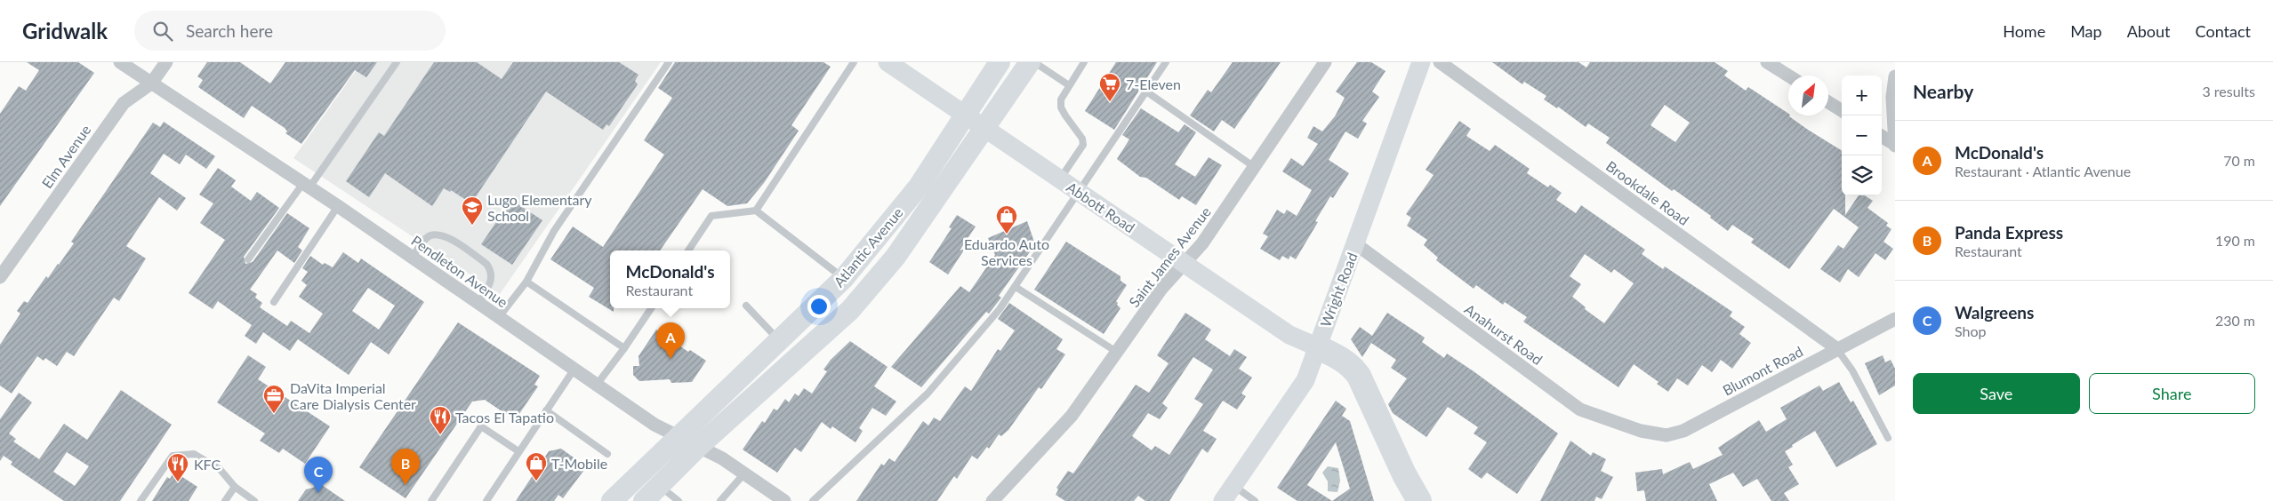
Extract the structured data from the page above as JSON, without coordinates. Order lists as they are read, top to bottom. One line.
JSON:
{"streets":{"main road":["Atlantic Avenue"],"street":["Elm Avenue","Brookdale Road","Abbott Road","Saint James Avenue","Pendleton Avenue","Wright Road","Anahurst Road","Blumont Road"]},"crossings":[["Elm Avenue","Pendleton Avenue"],["Brookdale Road","Blumont Road"],["Abbott Road","Atlantic Avenue"],["Abbott Road","Saint James Avenue"],["Abbott Road","Wright Road"],["Atlantic Avenue","Pendleton Avenue"],["Wright Road","Anahurst Road"],["Anahurst Road","Blumont Road"]],"places":{"supermarket":["7-Eleven"],"school or university":["Lugo Elementary School"],"shop":["Eduardo Auto Services","T-Mobile"],"office":["DaVita Imperial Care Dialysis Center"],"restaurant":["Tacos El Tapatio","KFC"]},"north":"top right","page":{"header":"Gridwalk","search":"Search here","nav":["Home","Map","About","Contact"],"heading":["Nearby","3 results"],"map_buttons":["+","−"],"list":[{"mark":"A","name":"McDonald's","note":"Restaurant · Atlantic Avenue","value":"70 m"},{"mark":"B","name":"Panda Express","note":"Restaurant","value":"190 m"},{"mark":"C","name":"Walgreens","note":"Shop","value":"230 m"}],"popup":["McDonald's","Restaurant"],"pins":["A","B","C"],"buttons":["Save","Share"]}}
